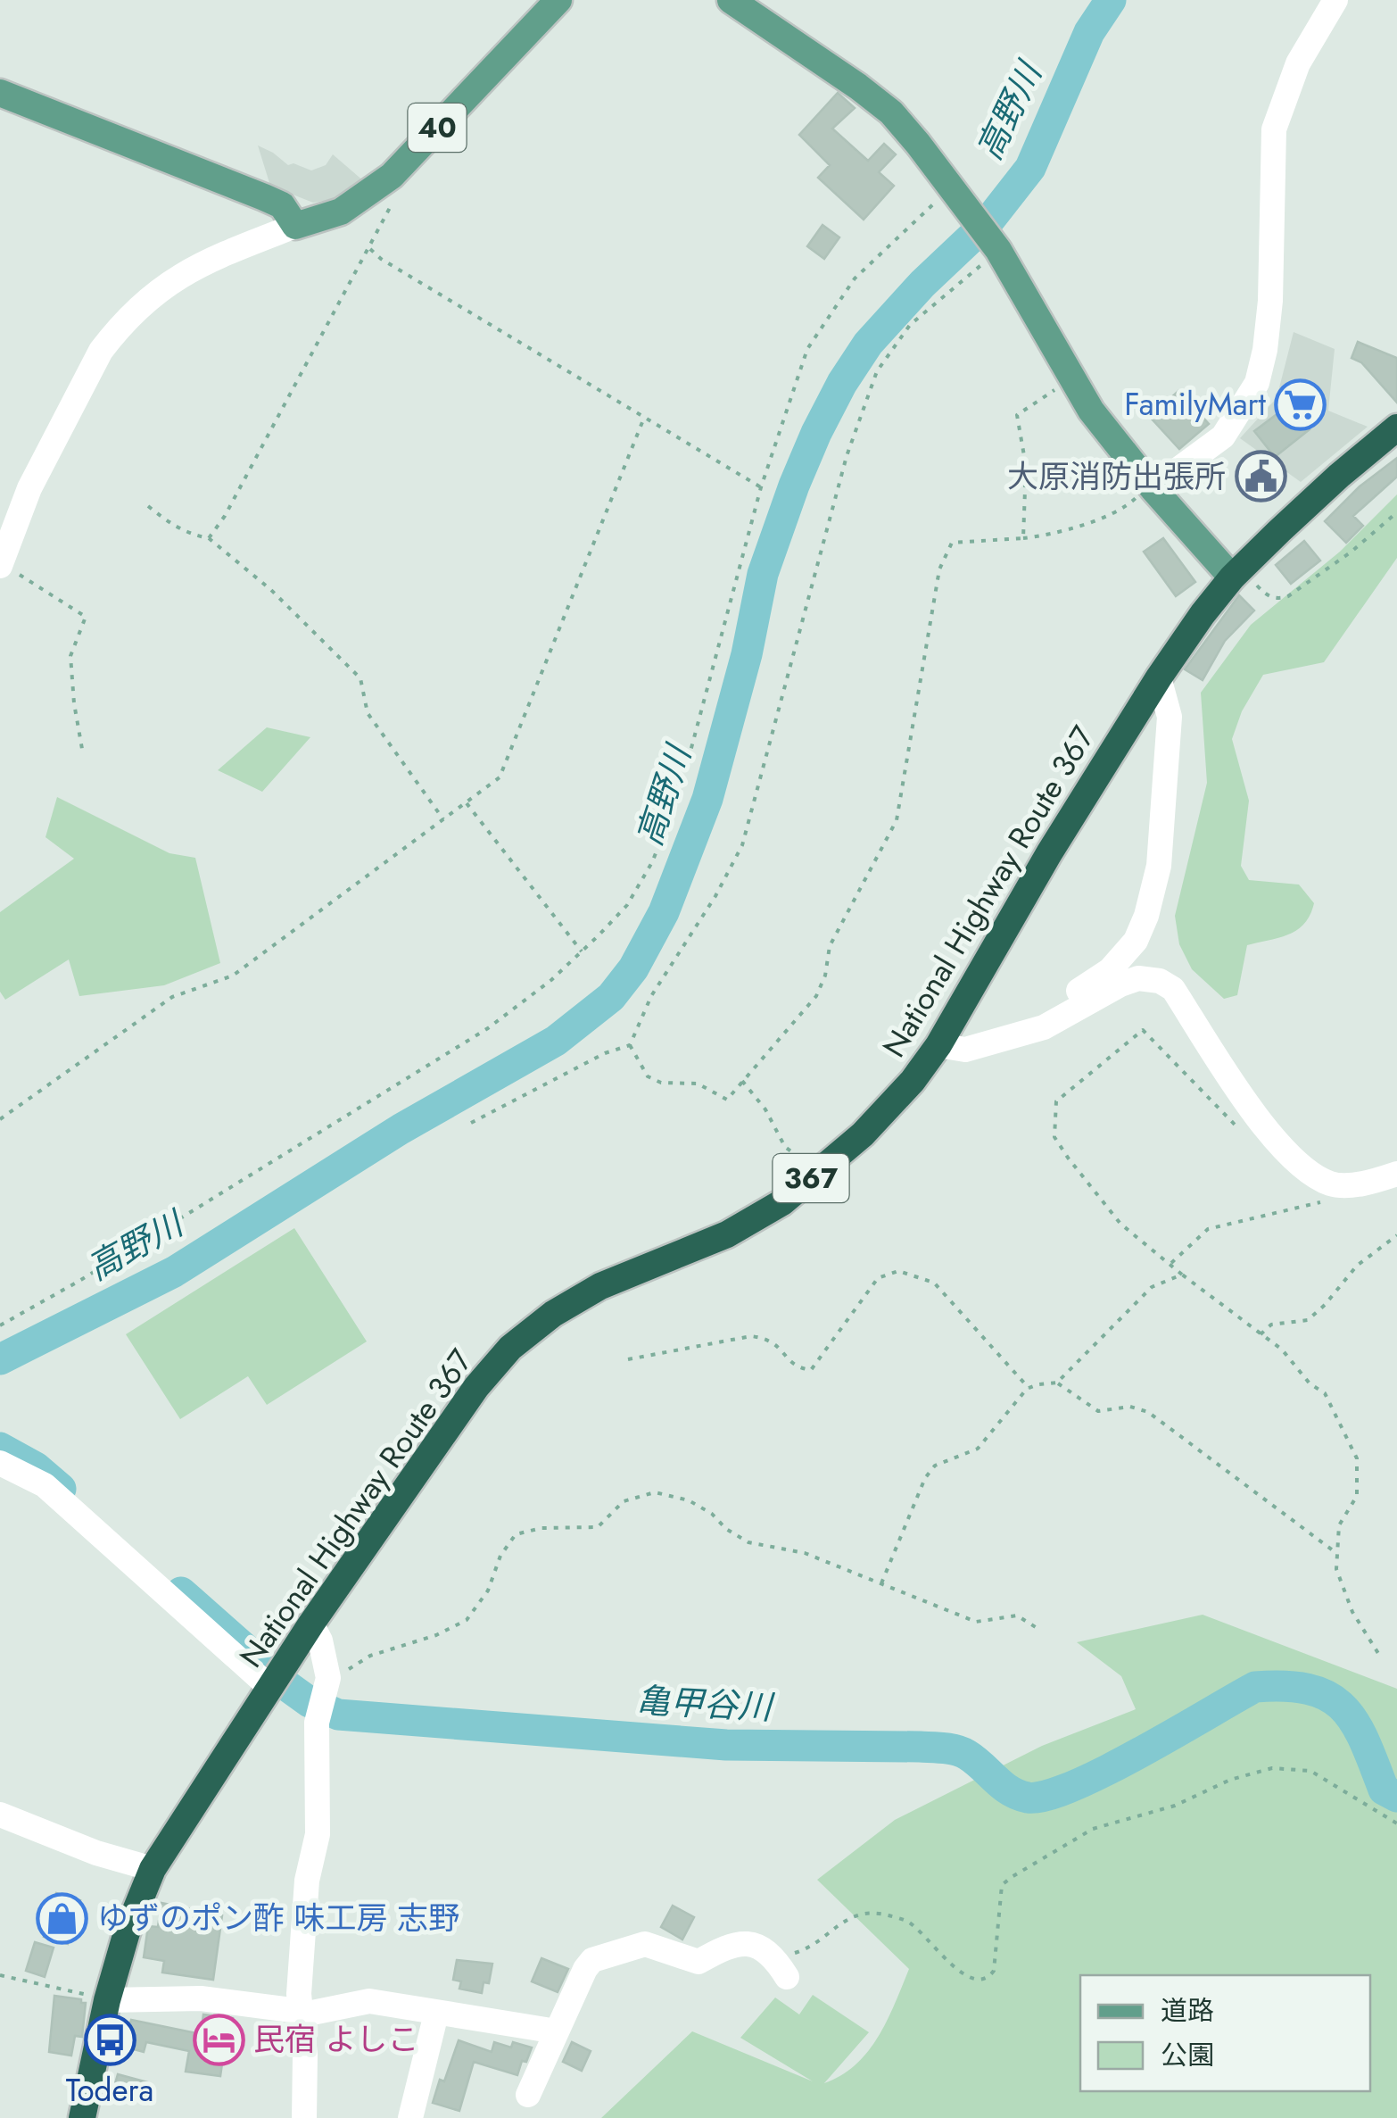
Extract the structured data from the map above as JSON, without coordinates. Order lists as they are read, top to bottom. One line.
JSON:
{"streets":{"highway":["National Highway Route 367","367"],"main road":["40"]},"water":["高野川","亀甲谷川"],"places":{"supermarket":["FamilyMart"],"public building":["大原消防出張所"],"shop":["ゆずのポン酢 味工房 志野"],"hotel":["民宿 よしこ"],"bus stop":["Todera"]},"legend":["道路","公園"]}
